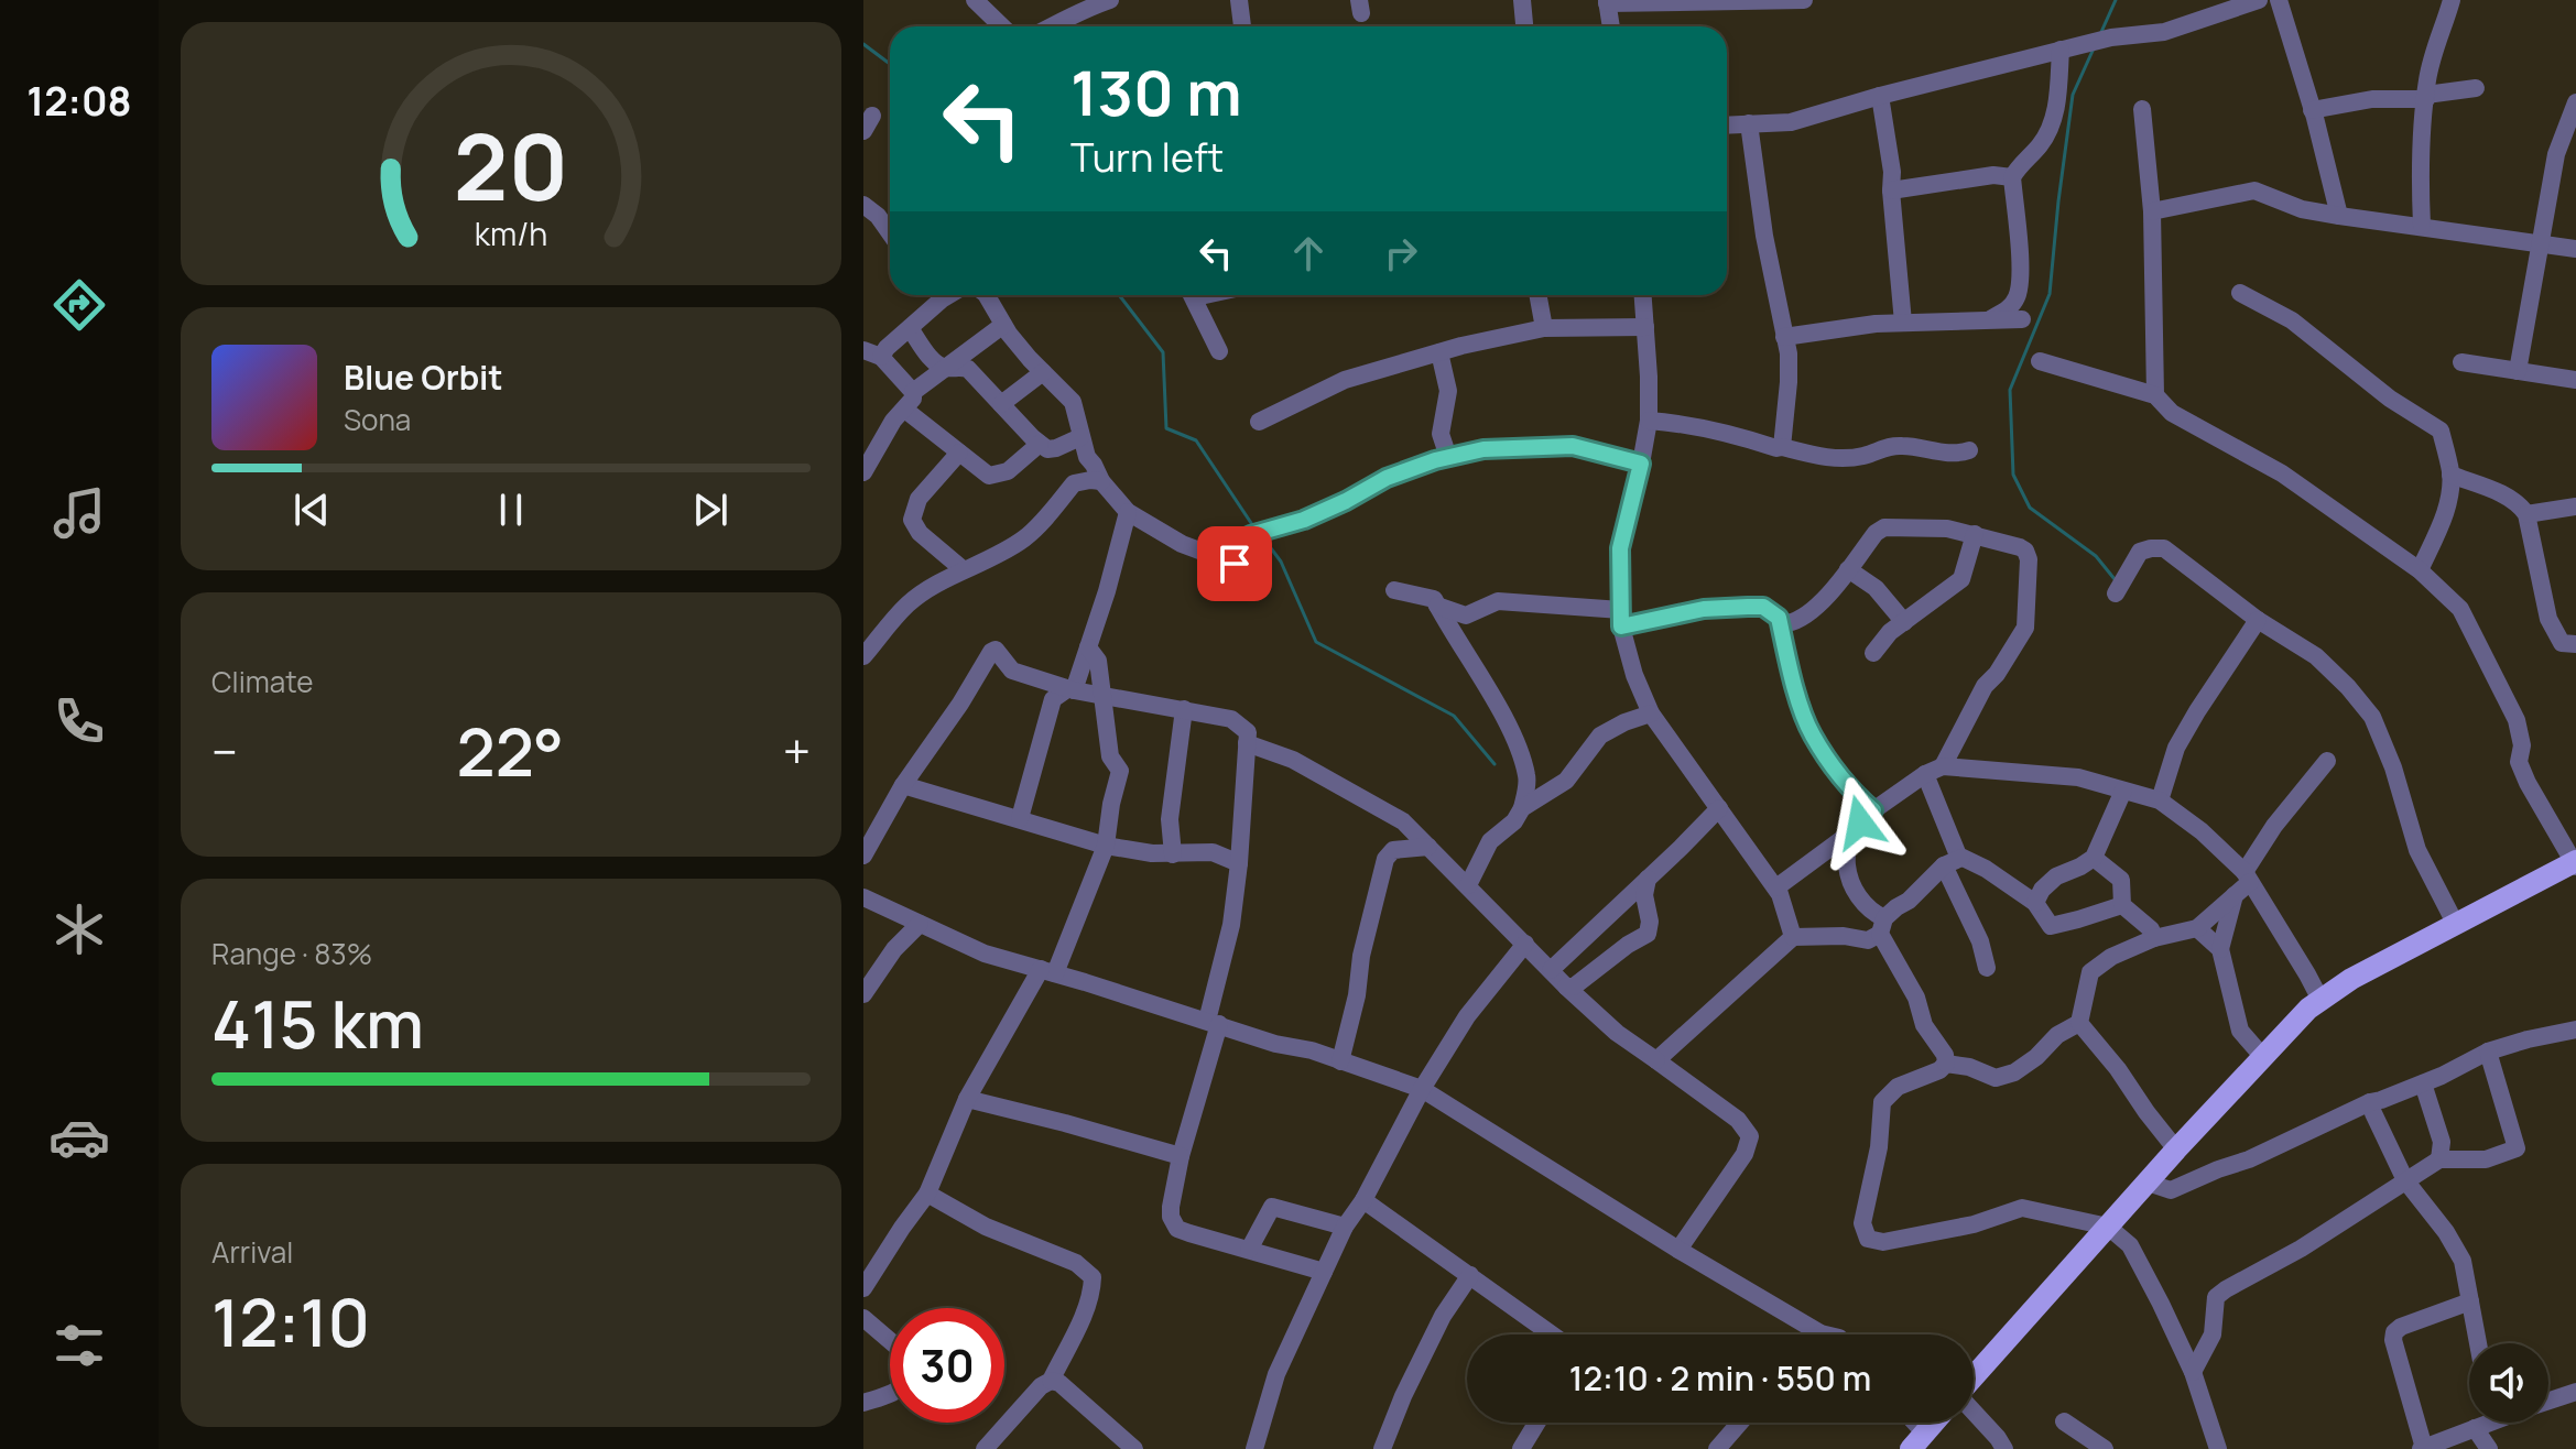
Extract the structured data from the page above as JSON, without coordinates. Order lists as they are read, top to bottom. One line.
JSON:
{"page":{"tabs":"12:08","turn":["130 m","Turn left"],"song":["Blue Orbit","Sona"],"tile":["Climate",["Range · 83%","415 km"],["Arrival","12:10"]],"heat":["−","22°","+"],"limit":"30","trip":"12:10 · 2 min · 550 m","gauge":["20","km/h"]}}
